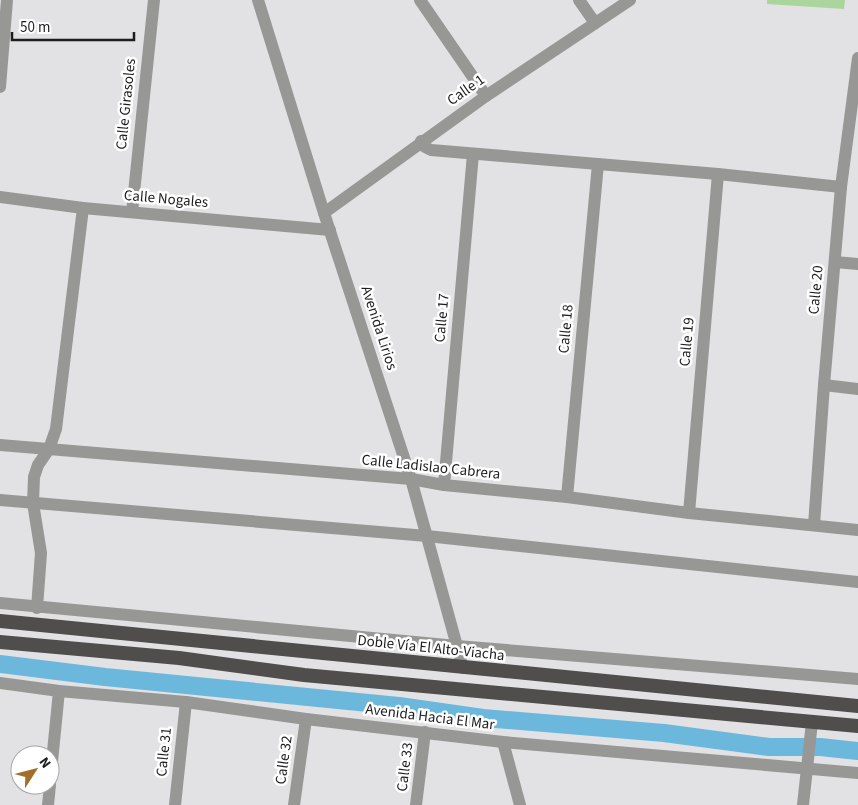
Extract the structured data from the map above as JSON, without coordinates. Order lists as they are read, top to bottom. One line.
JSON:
{"streets":{"highway":["Doble Vía El Alto-Viacha"],"street":["Calle 1","Calle Girasoles","Calle Nogales","Calle 20","Calle 17","Avenida Lirios","Calle 18","Calle 19","Calle Ladislao Cabrera","Avenida Hacia El Mar","Calle 31","Calle 32","Calle 33"]},"crossings":[["Calle 1","Avenida Lirios"],["Calle Girasoles","Calle Nogales"],["Calle Nogales","Avenida Lirios"],["Calle 20","Calle Ladislao Cabrera"],["Calle 17","Calle Ladislao Cabrera"],["Avenida Lirios","Calle Ladislao Cabrera"],["Avenida Lirios","Doble Vía El Alto-Viacha"],["Calle 18","Calle Ladislao Cabrera"],["Calle 19","Calle Ladislao Cabrera"],["Avenida Hacia El Mar","Calle 31"],["Avenida Hacia El Mar","Calle 32"],["Avenida Hacia El Mar","Calle 33"]],"scale_bar":"50 m","north":"top right"}
